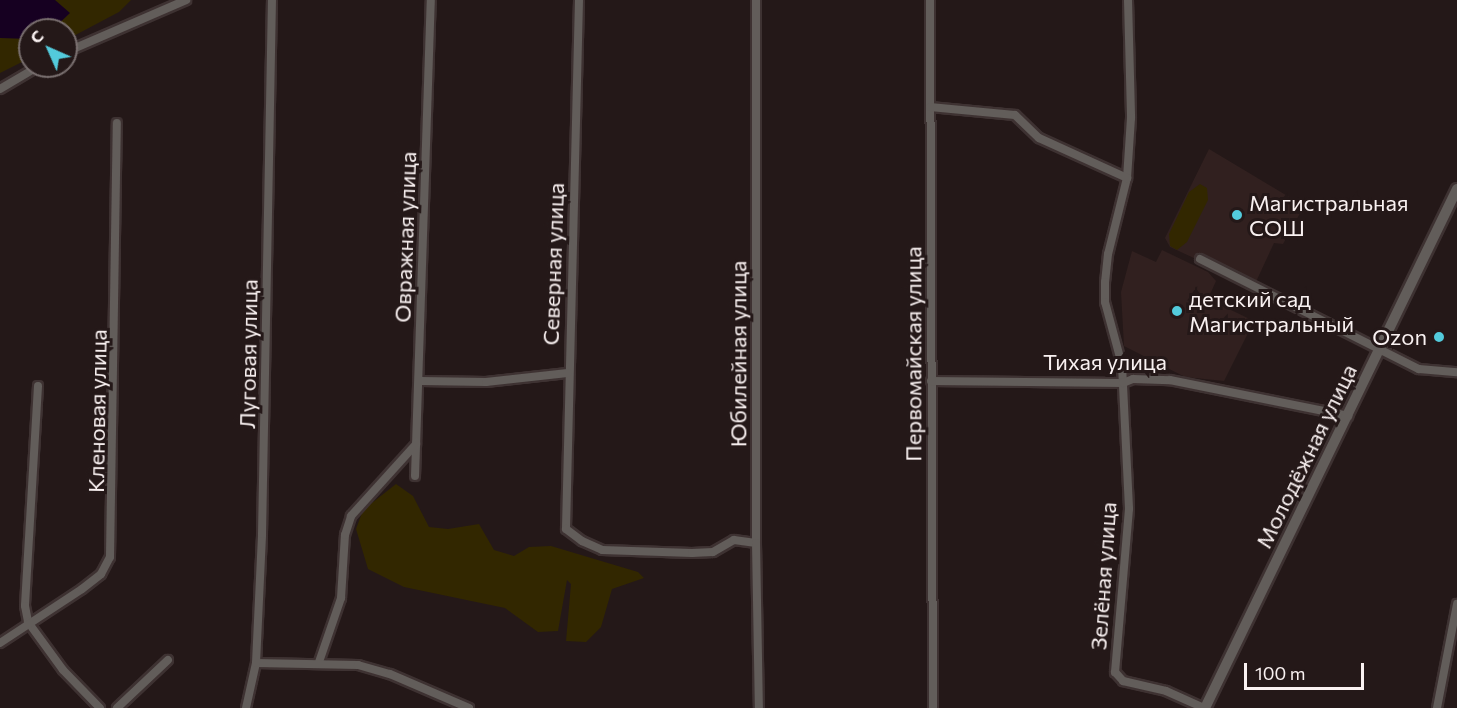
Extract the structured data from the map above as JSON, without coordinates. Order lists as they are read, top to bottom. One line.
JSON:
{"streets":{"street":["Овражная улица","Северная улица","Луговая улица","Юбилейная улица","Первомайская улица","Тихая улица","Кленовая улица","Молодёжная улица","Зелёная улица"]},"crossings":[["Северная улица","Юбилейная улица"],["Первомайская улица","Тихая улица"],["Тихая улица","Молодёжная улица"],["Тихая улица","Зелёная улица"],["Молодёжная улица","Зелёная улица"]],"places":["Магистральная СОШ","детский сад Магистральный","Ozon"],"scale_bar":"100 m","north":"top left"}
